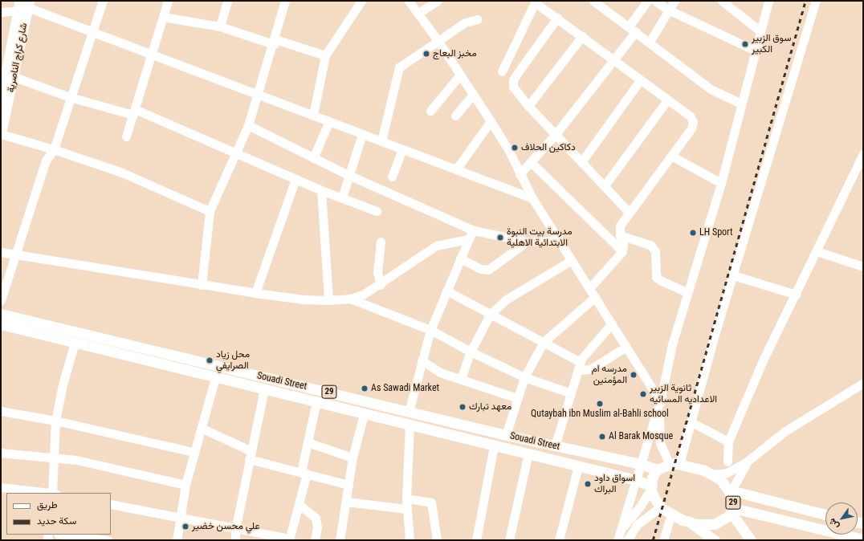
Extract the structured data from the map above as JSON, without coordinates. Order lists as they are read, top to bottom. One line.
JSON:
{"streets":{"main road":["شارع كراج الناصرية","Souadi Street","29"]},"crossings":[["Souadi Street","29"]],"places":["سوق الزبير الكبير","مخبز البعاج","دكاكين الحلاف","LH Sport","مدرسة بيت النبوة الابتدائية الاهلية","محل زياد الصرايفي","مدرسه ام المؤمنين","As Sawadi Market","ثانوية الزبير الاعداديه المسائيه","Qutaybah ibn Muslim al-Bahli school","معهد تبارك","Al Barak Mosque","اسواق داود البراك","علي محسن خضير"],"legend":["طريق","سكة حديد"],"north":"bottom left"}
